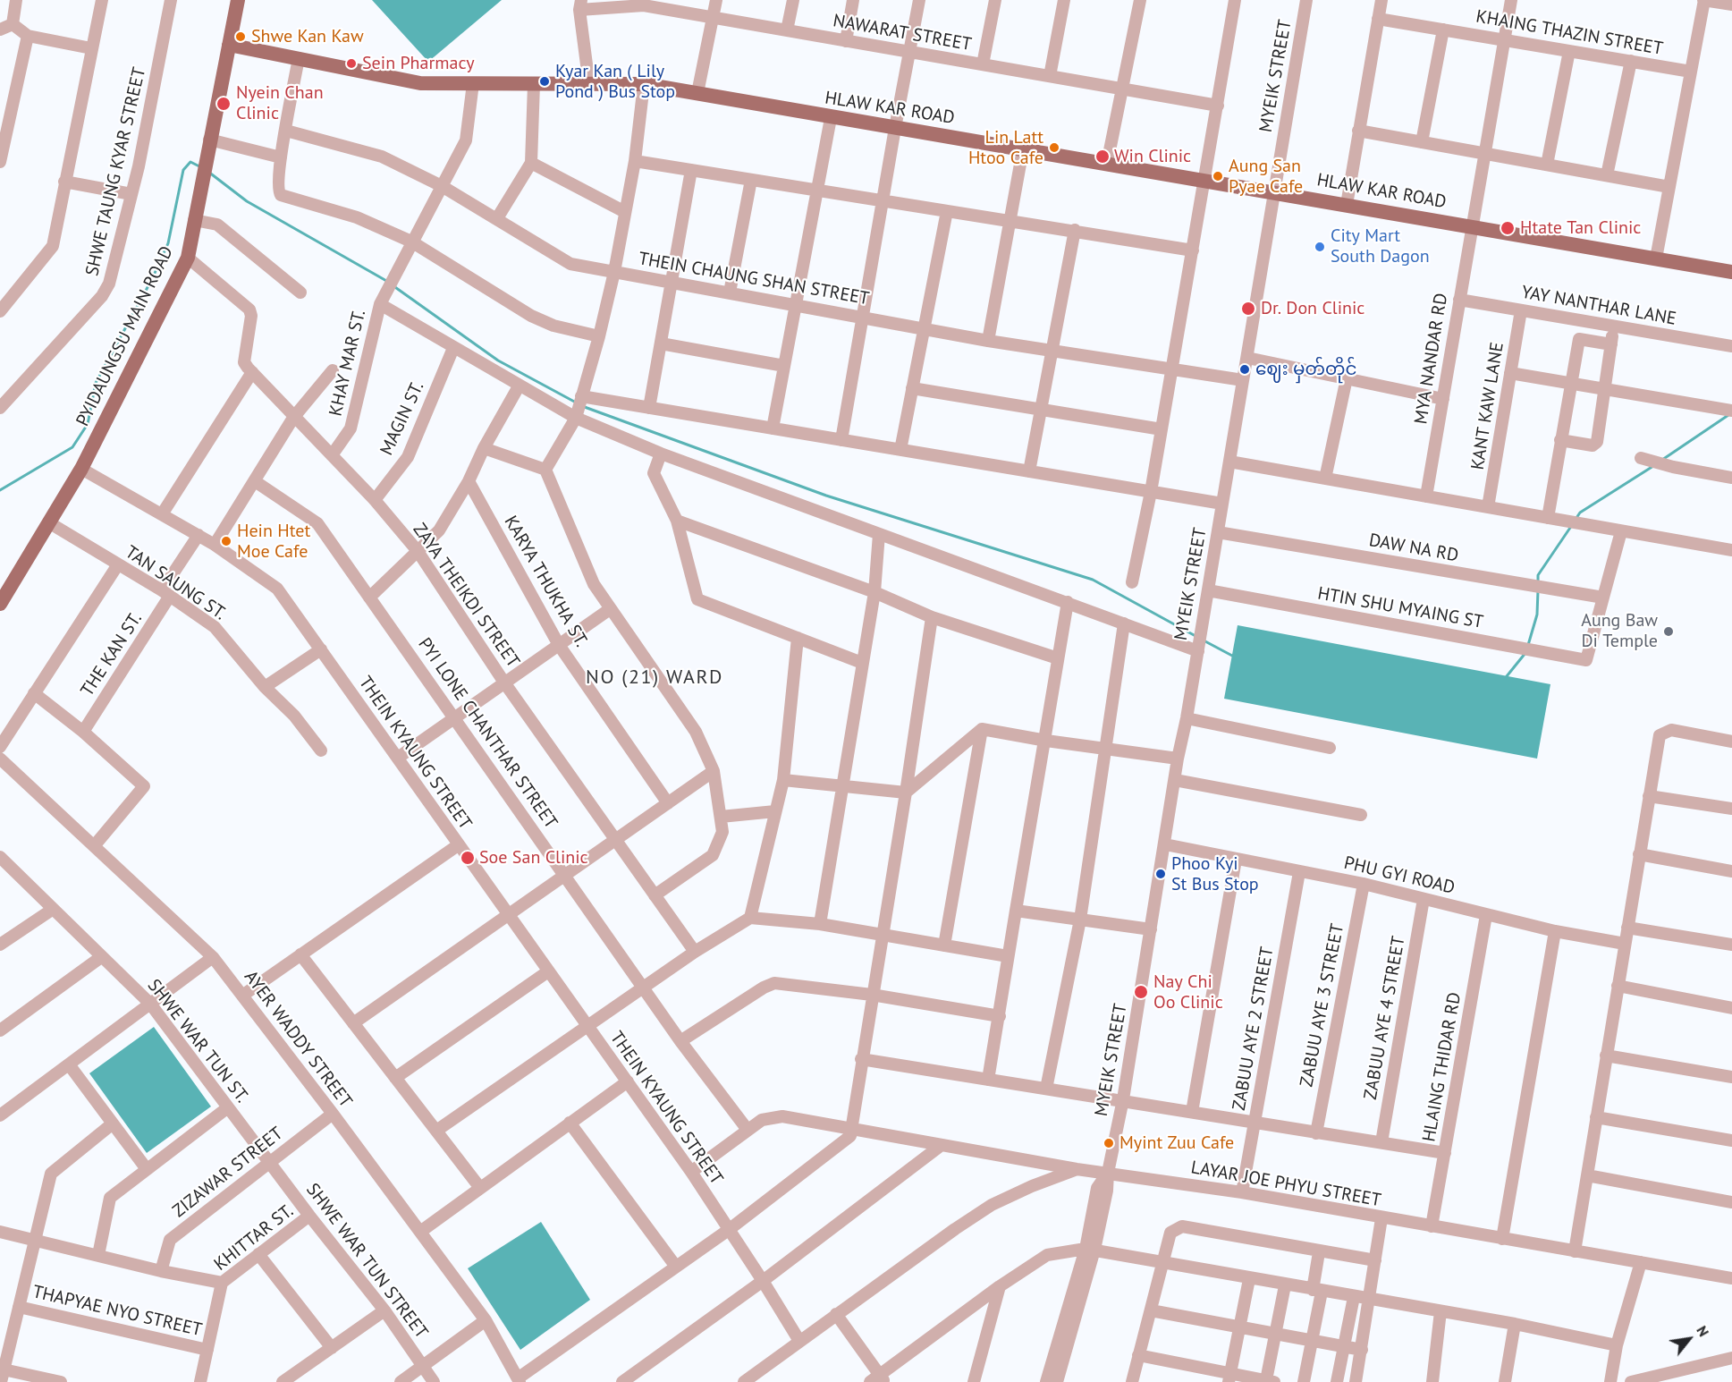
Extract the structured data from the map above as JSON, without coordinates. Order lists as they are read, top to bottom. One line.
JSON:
{"streets":{"main road":["HLAW KAR ROAD","PYIDAUNGSU MAIN ROAD"],"street":["NAWARAT STREET","KHAING THAZIN STREET","MYEIK STREET","SHWE TAUNG KYAR STREET","THEIN CHAUNG SHAN STREET","YAY NANTHAR LANE","MYA NANDAR RD","KHAY MAR ST.","KANT KAW LANE","MAGIN ST.","DAW NA RD","KARYA THUKHA ST.","TAN SAUNG ST.","ZAYA THEIKDI STREET","HTIN SHU MYAING ST","THE KAN ST.","PYI LONE CHANTHAR STREET","THEIN KYAUNG STREET","PHU GYI ROAD","ZABUU AYE 3 STREET","ZABUU AYE 4 STREET","ZABUU AYE 2 STREET","AYER WADDY STREET","SHWE WAR TUN ST.","HLAING THIDAR RD","ZIZAWAR STREET","LAYAR JOE PHYU STREET","KHITTAR ST.","SHWE WAR TUN STREET","THAPYAE NYO STREET"]},"crossings":[["KHAING THAZIN STREET","MYA NANDAR RD"],["MYEIK STREET","HLAW KAR ROAD"],["MYEIK STREET","THEIN CHAUNG SHAN STREET"],["MYEIK STREET","DAW NA RD"],["MYEIK STREET","HTIN SHU MYAING ST"],["MYEIK STREET","PHU GYI ROAD"],["MYEIK STREET","LAYAR JOE PHYU STREET"],["HLAW KAR ROAD","PYIDAUNGSU MAIN ROAD"],["HLAW KAR ROAD","MYA NANDAR RD"],["HLAW KAR ROAD","KHAY MAR ST."],["THEIN CHAUNG SHAN STREET","KHAY MAR ST."],["YAY NANTHAR LANE","MYA NANDAR RD"],["YAY NANTHAR LANE","KANT KAW LANE"],["PYIDAUNGSU MAIN ROAD","TAN SAUNG ST."],["PYIDAUNGSU MAIN ROAD","ZAYA THEIKDI STREET"],["PYIDAUNGSU MAIN ROAD","THEIN KYAUNG STREET"],["KHAY MAR ST.","ZAYA THEIKDI STREET"],["MAGIN ST.","ZAYA THEIKDI STREET"],["DAW NA RD","HTIN SHU MYAING ST"],["TAN SAUNG ST.","THE KAN ST."],["THE KAN ST.","THEIN KYAUNG STREET"],["PYI LONE CHANTHAR STREET","LAYAR JOE PHYU STREET"],["THEIN KYAUNG STREET","LAYAR JOE PHYU STREET"],["PHU GYI ROAD","ZABUU AYE 3 STREET"],["PHU GYI ROAD","ZABUU AYE 4 STREET"],["PHU GYI ROAD","ZABUU AYE 2 STREET"],["PHU GYI ROAD","HLAING THIDAR RD"],["ZABUU AYE 2 STREET","LAYAR JOE PHYU STREET"],["AYER WADDY STREET","ZIZAWAR STREET"],["SHWE WAR TUN ST.","ZIZAWAR STREET"],["SHWE WAR TUN ST.","SHWE WAR TUN STREET"],["HLAING THIDAR RD","LAYAR JOE PHYU STREET"],["ZIZAWAR STREET","SHWE WAR TUN STREET"],["KHITTAR ST.","SHWE WAR TUN STREET"],["KHITTAR ST.","THAPYAE NYO STREET"]],"districts":["NO (21) WARD"],"places":["Shwe Kan Kaw","Sein Pharmacy","Kyar Kan ( Lily Pond ) Bus Stop","Nyein Chan Clinic","Lin Latt Htoo Cafe","Win Clinic","Aung San Pyae Cafe","Htate Tan Clinic","City Mart South Dagon","Dr. Don Clinic","ဈေး မှတ်တိုင်","Hein Htet Moe Cafe","Aung Baw Di Temple","Soe San Clinic","Phoo Kyi St Bus Stop","Nay Chi Oo Clinic","Myint Zuu Cafe"],"north":"top right"}
